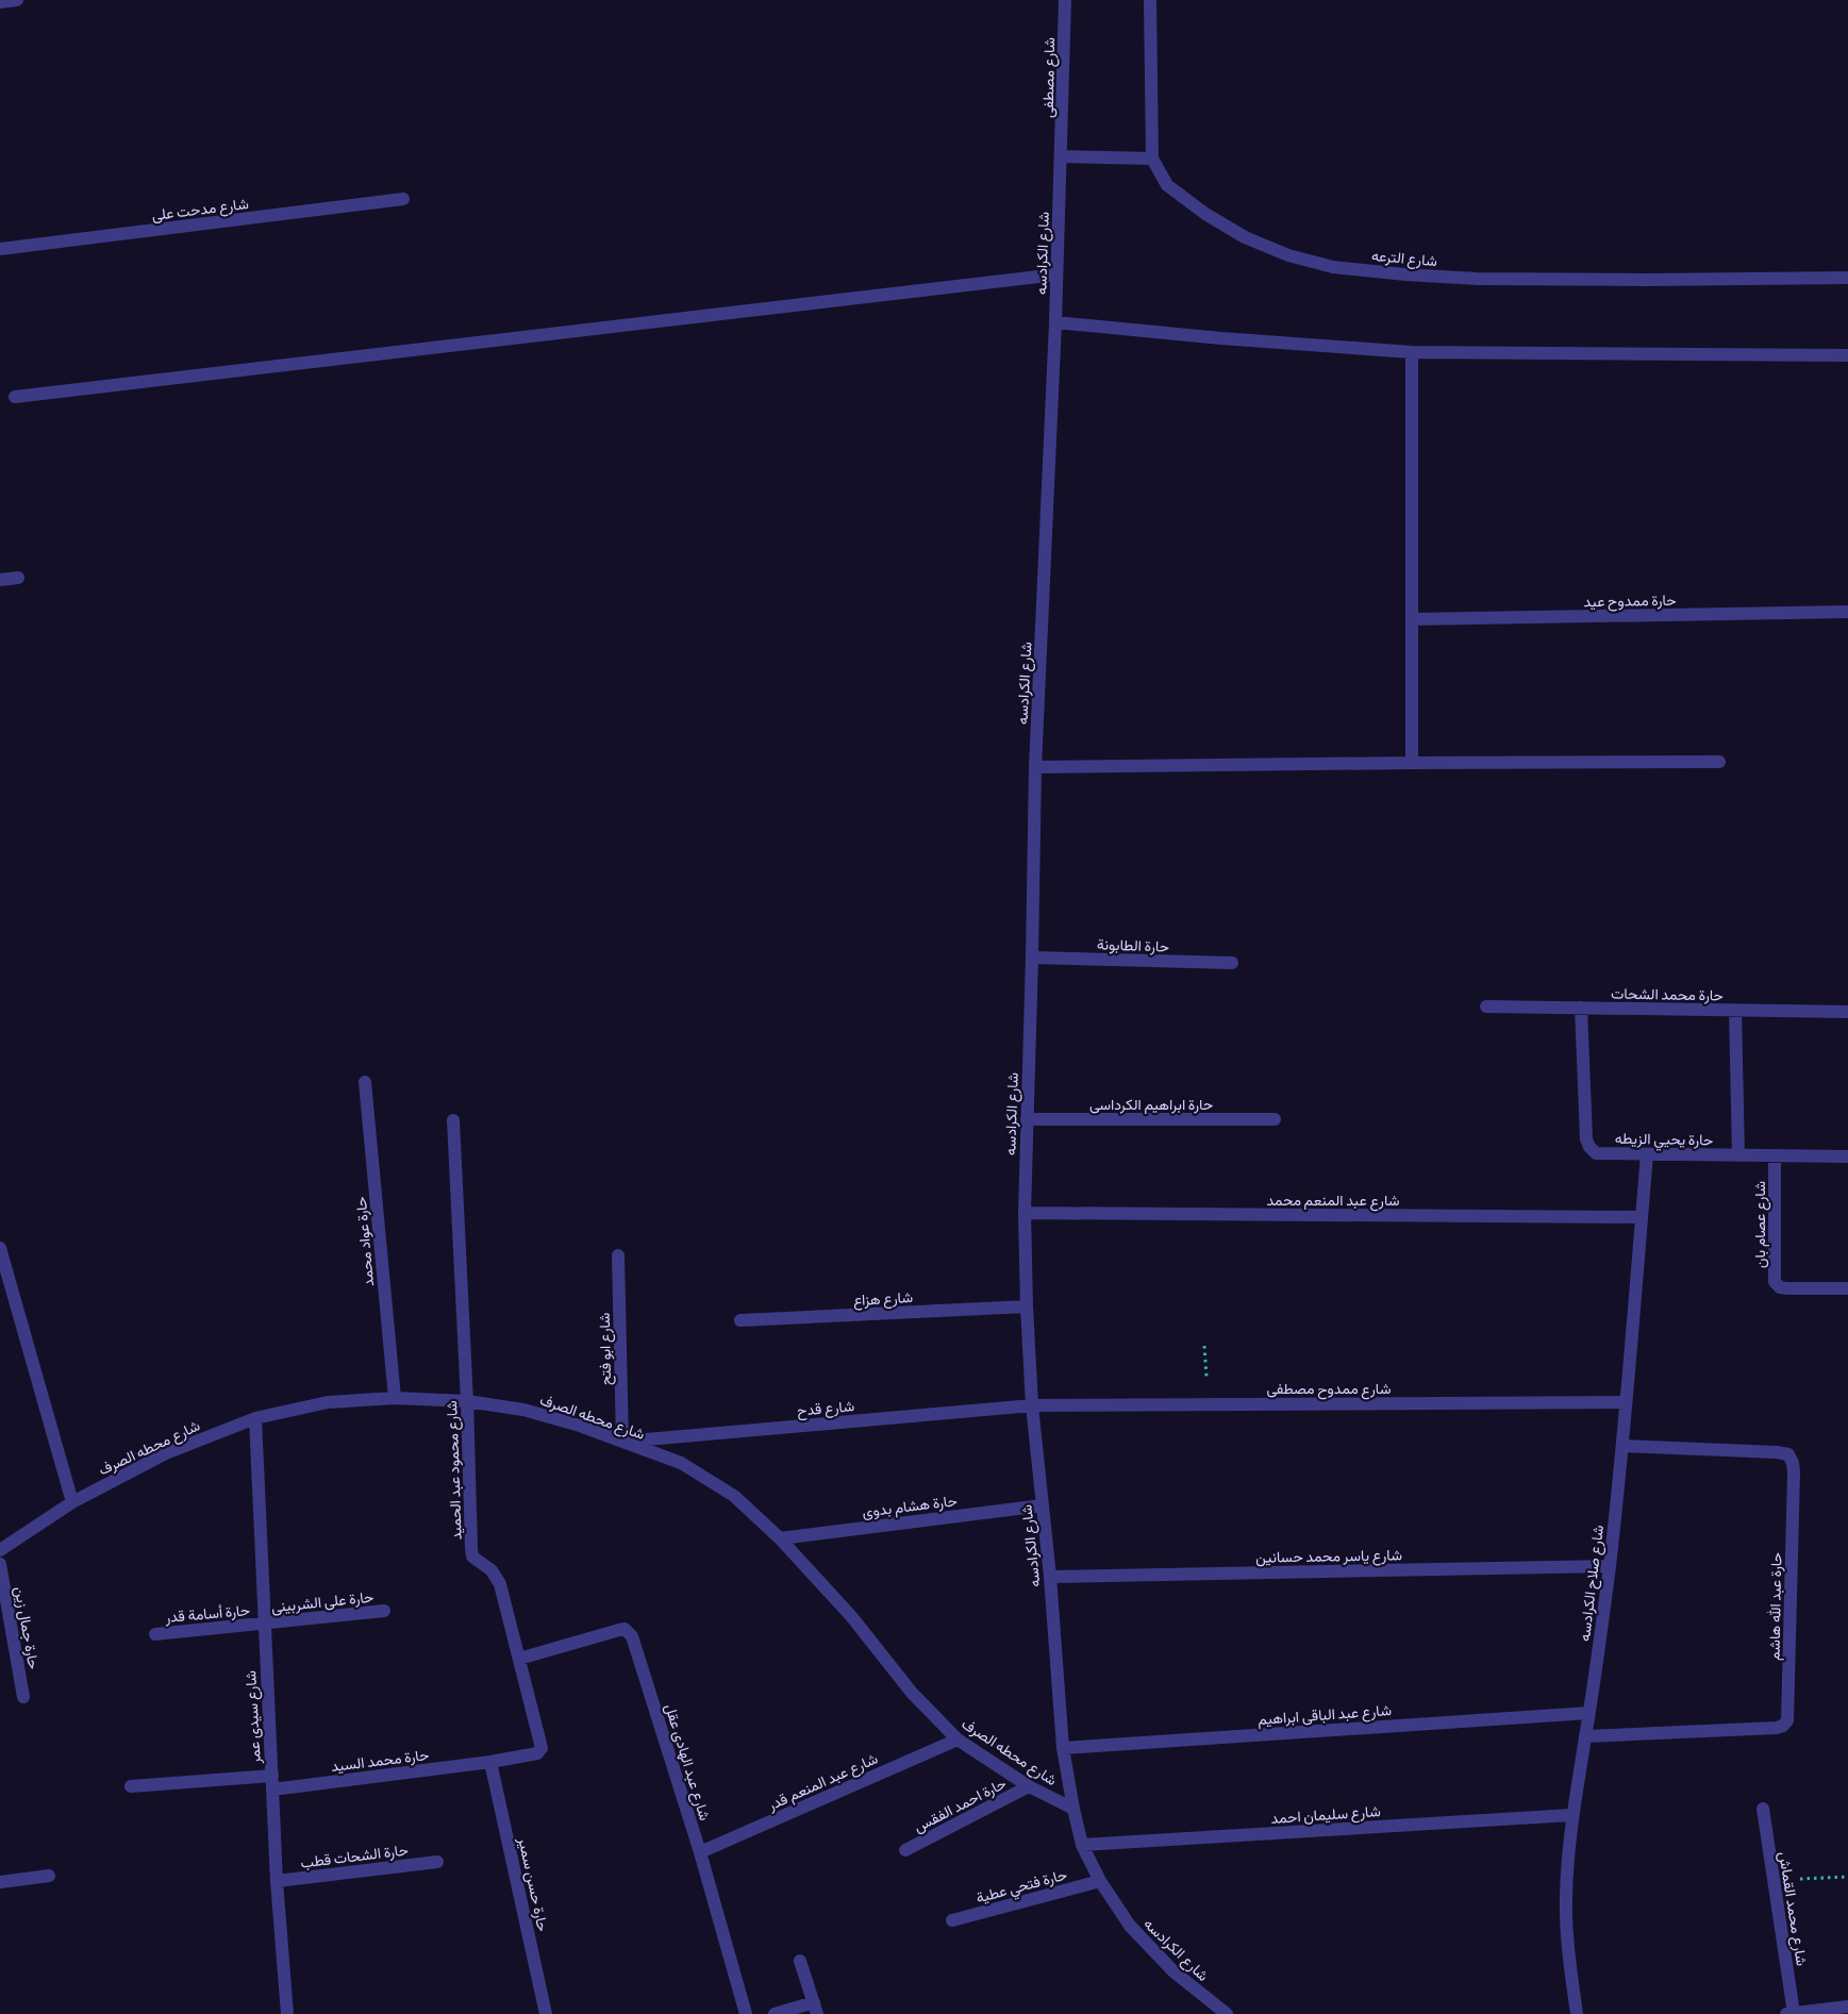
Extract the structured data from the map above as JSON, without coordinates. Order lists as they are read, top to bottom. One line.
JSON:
{"streets":{"street":["شارع مصطفى","شارع مدحت على","شارع الكرادسه","شارع الترعه","حارة ممدوح عيد","حارة الطابونة","حارة محمد الشحات","حارة ابراهيم الكرداسى","حارة يحيي الزيطه","شارع عبد المنعم محمد","شارع عصام بان","حارة عواد محمد","شارع هزاع","شارع ابو فتح","شارع ممدوح مصطفى","شارع قدح","شارع محطه الصرف","شارع محمود عبد الحميد","حارة هشام بدوى","شارع ياسر محمد حسانين","شارع صلاح الكرادسه","حارة على الشربينى","حارة عبد الله هاشم","حارة أسامة قدر","حارة جمال زين","شارع عبد الباقى ابراهيم","شارع سيدى عمر","حارة محمد السيد","شارع عبد الهادى عقل","شارع عبد المنعم قدر","حارة احمد الفقس","شارع سليمان احمد","حارة الشحات قطب","حارة حسن سمير","حارة فتحي عطية","شارع محمد القماش"]},"crossings":[["شارع مصطفى","شارع الكرادسه"],["شارع الكرادسه","حارة الطابونة"],["شارع الكرادسه","حارة ابراهيم الكرداسى"],["شارع الكرادسه","شارع عبد المنعم محمد"],["شارع الكرادسه","شارع هزاع"],["شارع الكرادسه","شارع ممدوح مصطفى"],["شارع الكرادسه","شارع قدح"],["شارع الكرادسه","شارع محطه الصرف"],["شارع الكرادسه","حارة هشام بدوى"],["شارع الكرادسه","شارع ياسر محمد حسانين"],["شارع الكرادسه","شارع عبد الباقى ابراهيم"],["شارع الكرادسه","شارع سليمان احمد"],["شارع الكرادسه","حارة فتحي عطية"],["حارة محمد الشحات","حارة يحيي الزيطه"],["حارة يحيي الزيطه","شارع عصام بان"],["حارة يحيي الزيطه","شارع صلاح الكرادسه"],["شارع عبد المنعم محمد","شارع صلاح الكرادسه"],["حارة عواد محمد","شارع محطه الصرف"],["شارع ابو فتح","شارع قدح"],["شارع ابو فتح","شارع محطه الصرف"],["شارع ممدوح مصطفى","شارع قدح"],["شارع ممدوح مصطفى","شارع صلاح الكرادسه"],["شارع قدح","شارع محطه الصرف"],["شارع محطه الصرف","شارع محمود عبد الحميد"],["شارع محطه الصرف","حارة هشام بدوى"],["شارع محطه الصرف","شارع سيدى عمر"],["شارع محطه الصرف","شارع عبد المنعم قدر"],["شارع محطه الصرف","حارة احمد الفقس"],["شارع محمود عبد الحميد","حارة محمد السيد"],["شارع محمود عبد الحميد","شارع عبد الهادى عقل"],["شارع محمود عبد الحميد","حارة حسن سمير"],["شارع ياسر محمد حسانين","شارع صلاح الكرادسه"],["شارع صلاح الكرادسه","حارة عبد الله هاشم"],["شارع صلاح الكرادسه","شارع عبد الباقى ابراهيم"],["شارع صلاح الكرادسه","شارع سليمان احمد"],["حارة على الشربينى","حارة أسامة قدر"],["حارة على الشربينى","شارع سيدى عمر"],["حارة أسامة قدر","شارع سيدى عمر"],["شارع سيدى عمر","حارة محمد السيد"],["شارع سيدى عمر","حارة الشحات قطب"],["حارة محمد السيد","حارة حسن سمير"],["شارع عبد الهادى عقل","شارع عبد المنعم قدر"]]}
